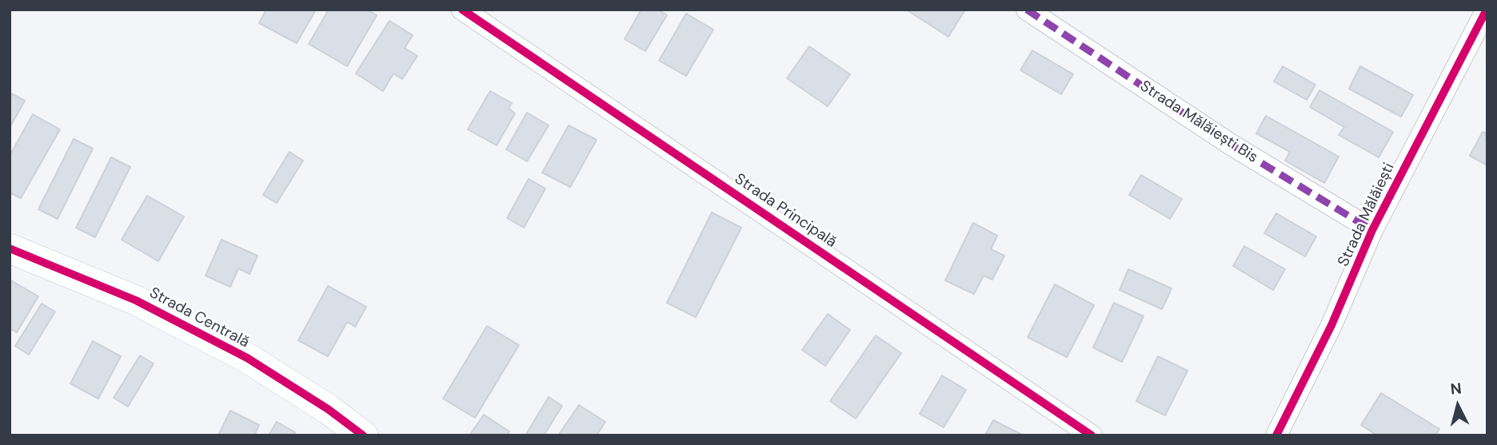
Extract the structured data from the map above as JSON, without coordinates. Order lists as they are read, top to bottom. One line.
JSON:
{"streets":{"main road":["Strada Centrală"],"street":["Strada Mălăiești Bis","Strada Principală","Strada Mălăiești"]},"crossings":[["Strada Mălăiești Bis","Strada Mălăiești"]],"north":"top"}
